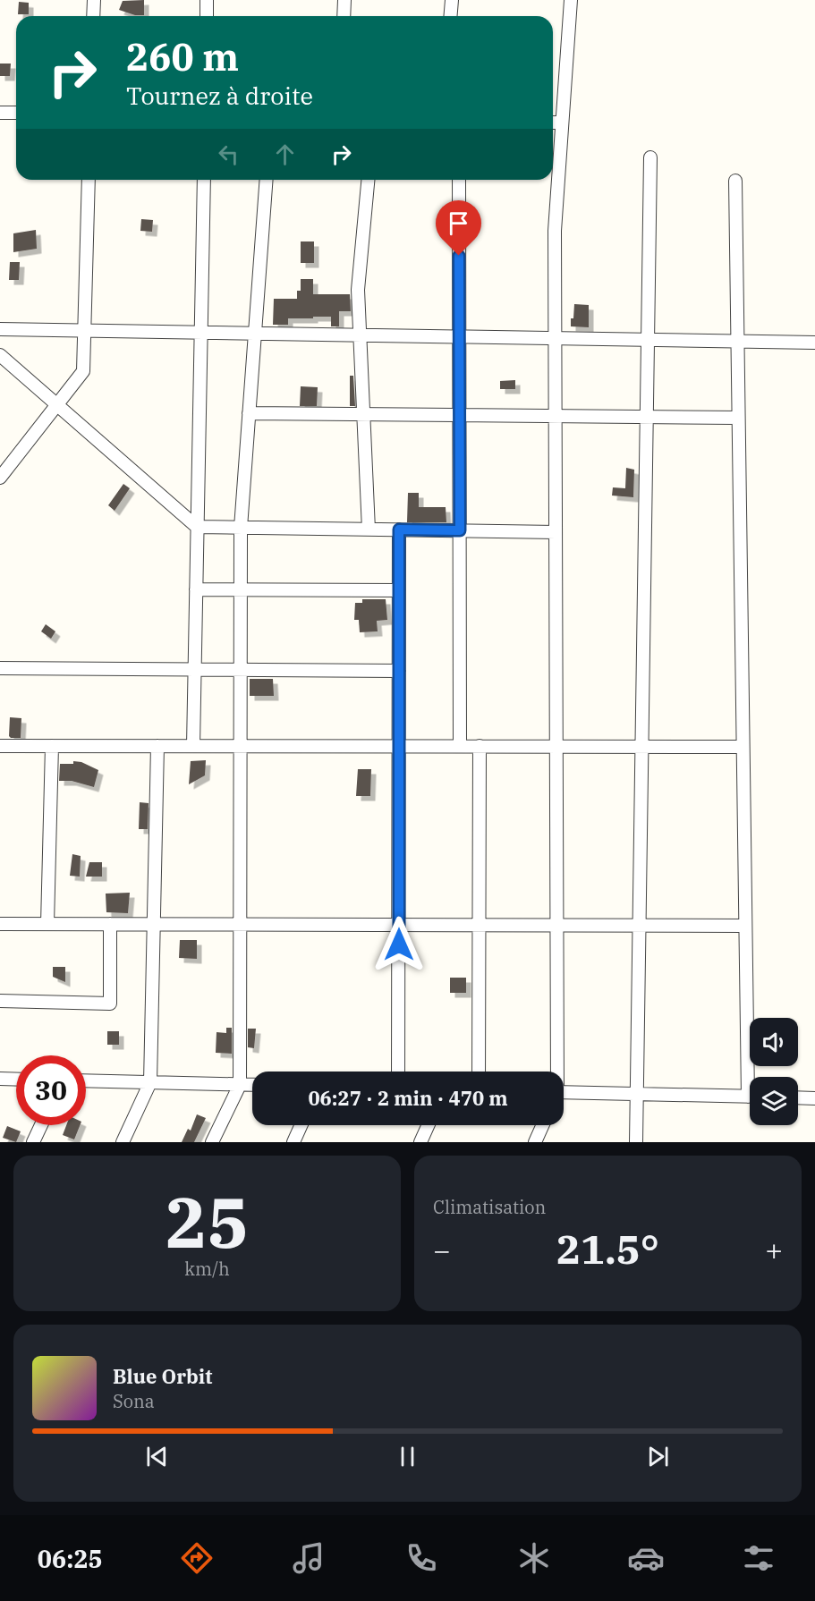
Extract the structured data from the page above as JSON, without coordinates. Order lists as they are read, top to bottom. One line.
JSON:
{"page":{"turn":["260 m","Tournez à droite"],"limit":"30","trip":"06:27 · 2 min · 470 m","tile":[["25","km/h"],"Climatisation"],"heat":["−","21.5°","+"],"song":["Blue Orbit","Sona"],"tabs":"06:25"}}
